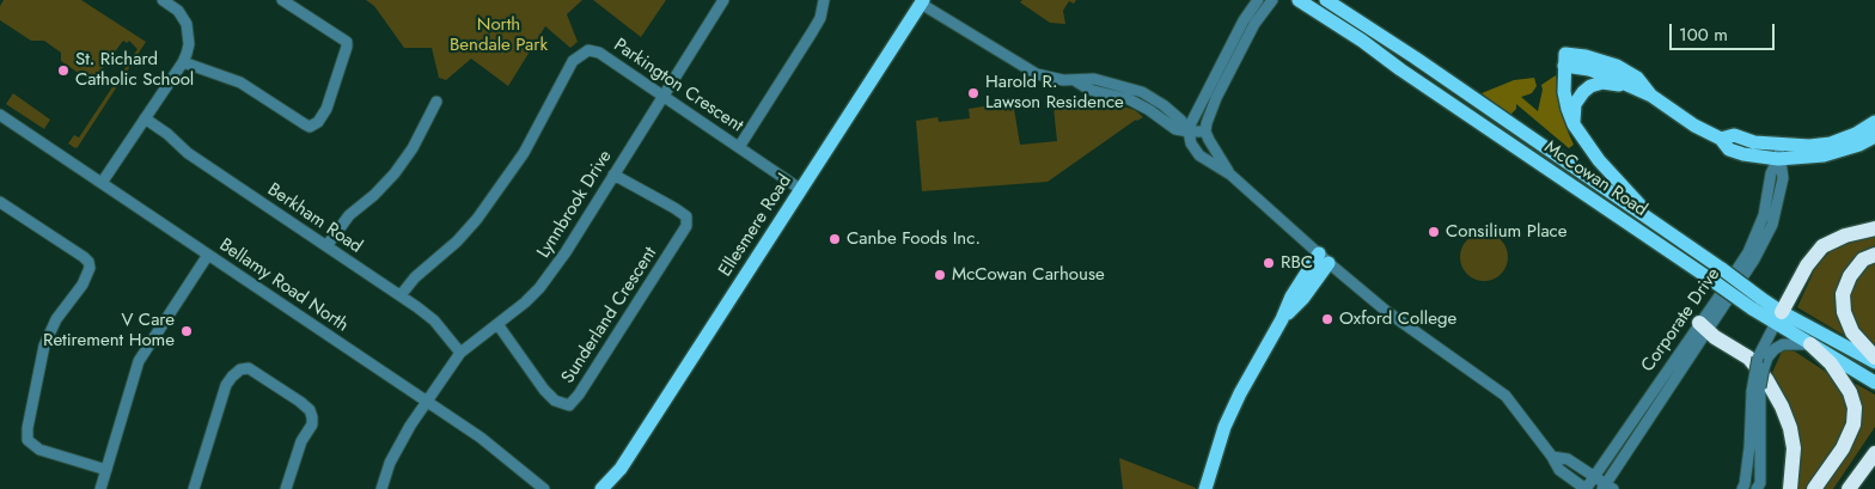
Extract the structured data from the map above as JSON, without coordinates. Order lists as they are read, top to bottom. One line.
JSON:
{"streets":{"main road":["McCowan Road","Ellesmere Road"],"street":["Parkington Crescent","Lynnbrook Drive","Berkham Road","Bellamy Road North","Sunderland Crescent","Corporate Drive"]},"crossings":[["Parkington Crescent","Lynnbrook Drive"],["Parkington Crescent","Berkham Road"],["Parkington Crescent","Ellesmere Road"],["Lynnbrook Drive","Berkham Road"],["Lynnbrook Drive","Bellamy Road North"],["Lynnbrook Drive","Sunderland Crescent"]],"parks":["North Bendale Park"],"places":["St. Richard Catholic School","Harold R. Lawson Residence","Consilium Place","Canbe Foods Inc.","RBC","McCowan Carhouse","Oxford College","V Care Retirement Home"],"scale_bar":"100 m"}
